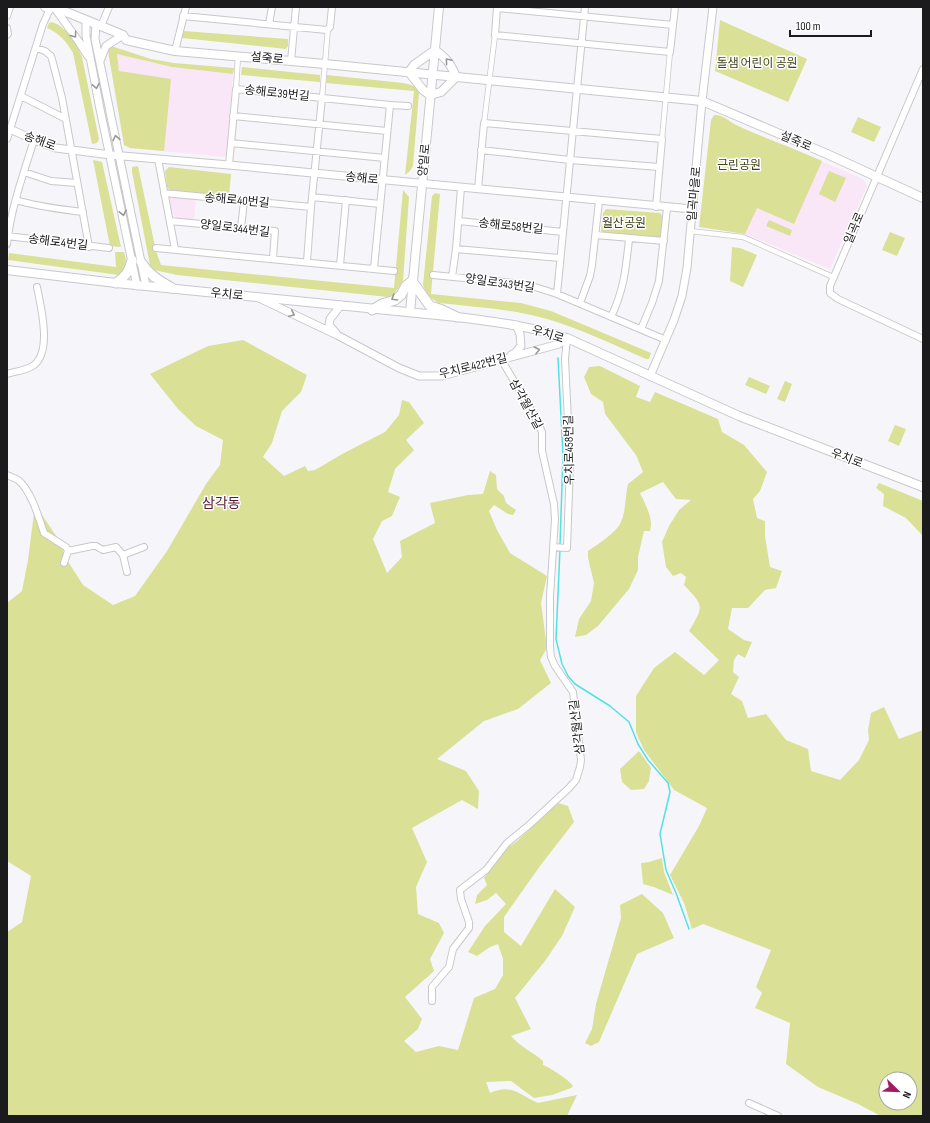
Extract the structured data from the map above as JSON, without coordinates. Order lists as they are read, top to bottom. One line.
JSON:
{"streets":{"main road":["설죽로","양일로","우치로"],"street":["송해로39번길","송해로","일곡마을로","송해로40번길","송해로58번길","양일로344번길","일곡로","송해로4번길","양일로343번길","우치로422번길","삼각월산길","우치로458번길"]},"crossings":[["설죽로","양일로"],["설죽로","일곡마을로"],["설죽로","일곡로"],["송해로39번길","송해로"],["송해로","양일로"],["송해로","일곡마을로"],["송해로","송해로4번길"],["양일로","우치로"],["일곡마을로","양일로343번길"],["일곡마을로","우치로"],["우치로","우치로422번길"],["우치로","우치로458번길"],["우치로422번길","삼각월산길"],["우치로422번길","우치로458번길"],["삼각월산길","우치로458번길"]],"districts":["삼각동"],"parks":["돌샘 어린이 공원","근린공원","월산공원"],"scale_bar":"100 m","north":"bottom right"}
